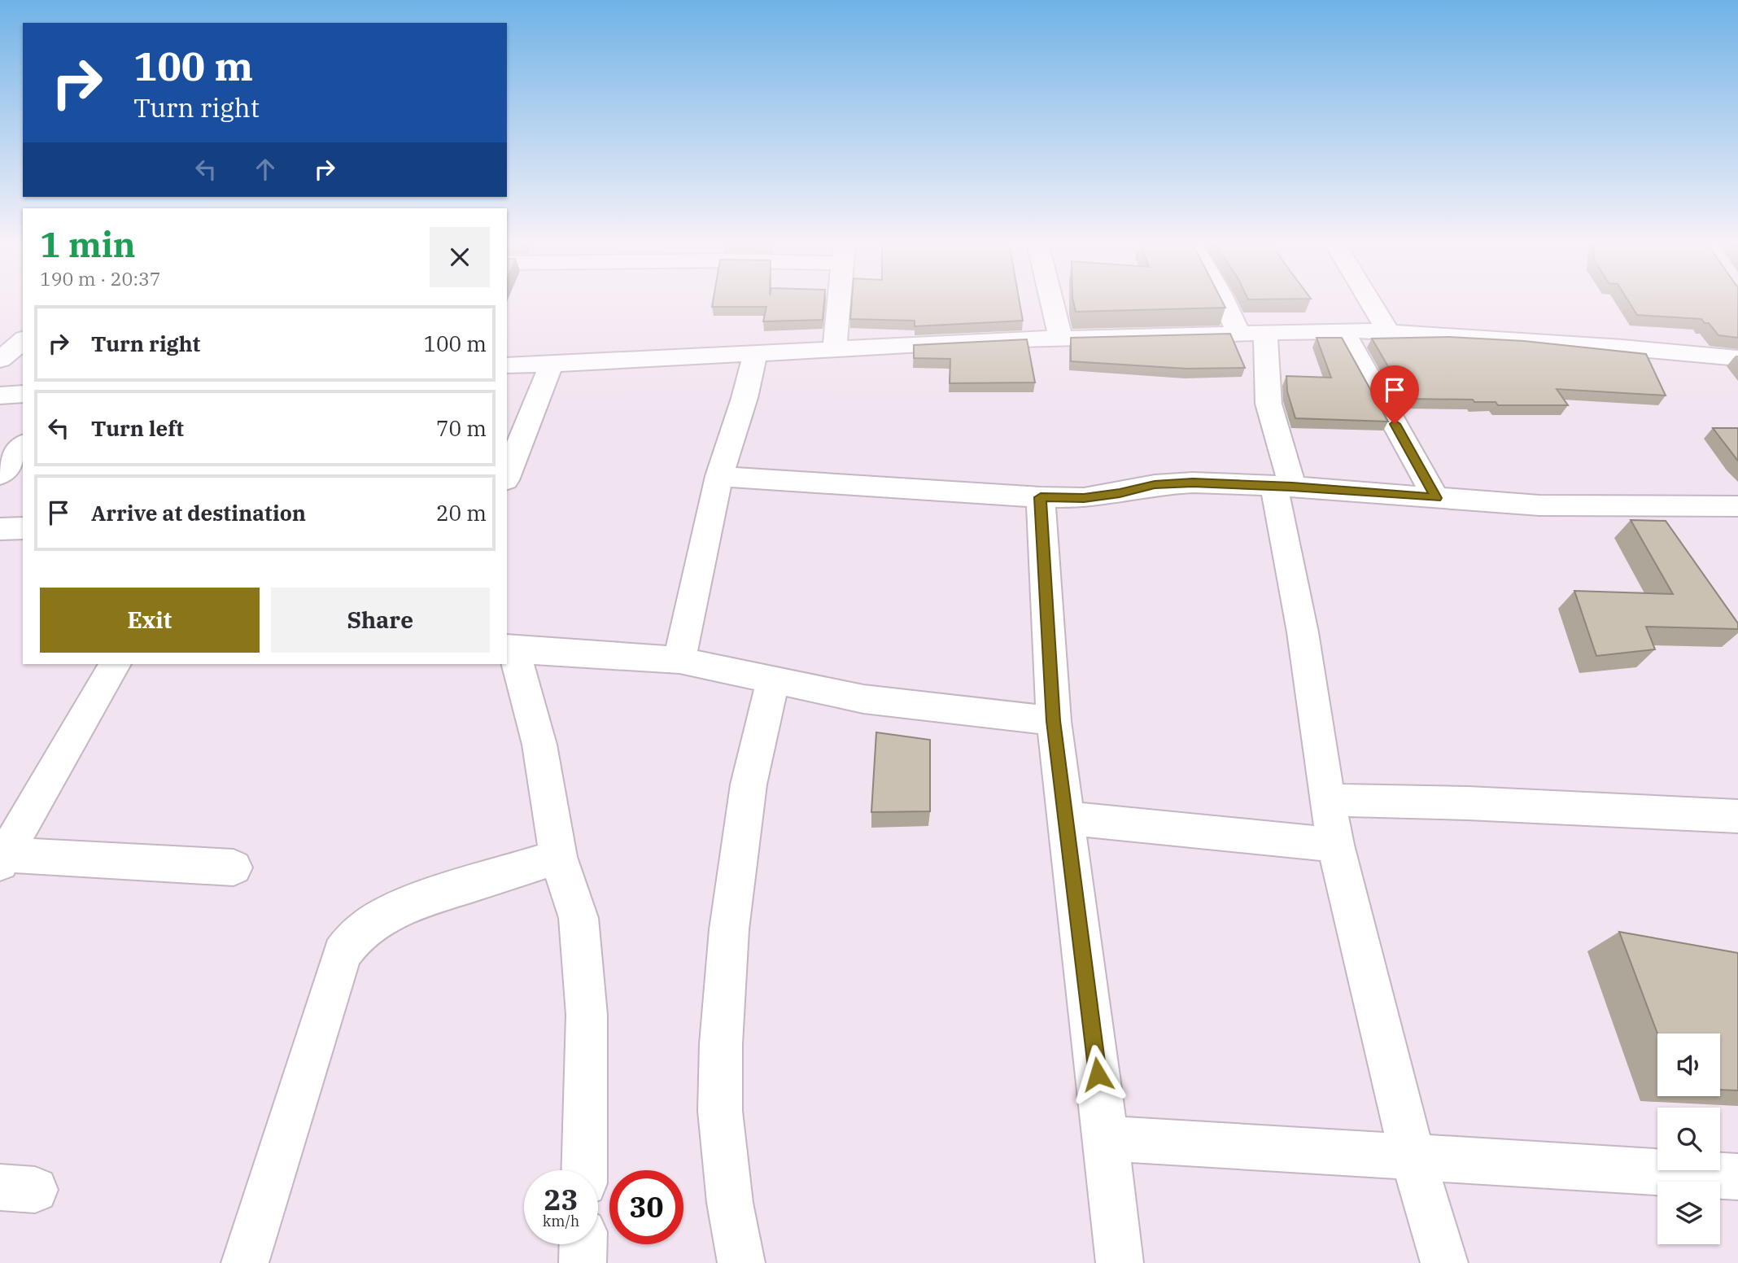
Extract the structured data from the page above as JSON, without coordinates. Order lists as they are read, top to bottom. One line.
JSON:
{"page":{"turn":["100 m","Turn right"],"heading":["1 min","190 m · 20:37"],"list":[{"name":"Turn right","value":"100 m"},{"name":"Turn left","value":"70 m"},{"name":"Arrive at destination","value":"20 m"}],"buttons":["Exit","Share"],"speed":"23 km/h","limit":"30"}}
